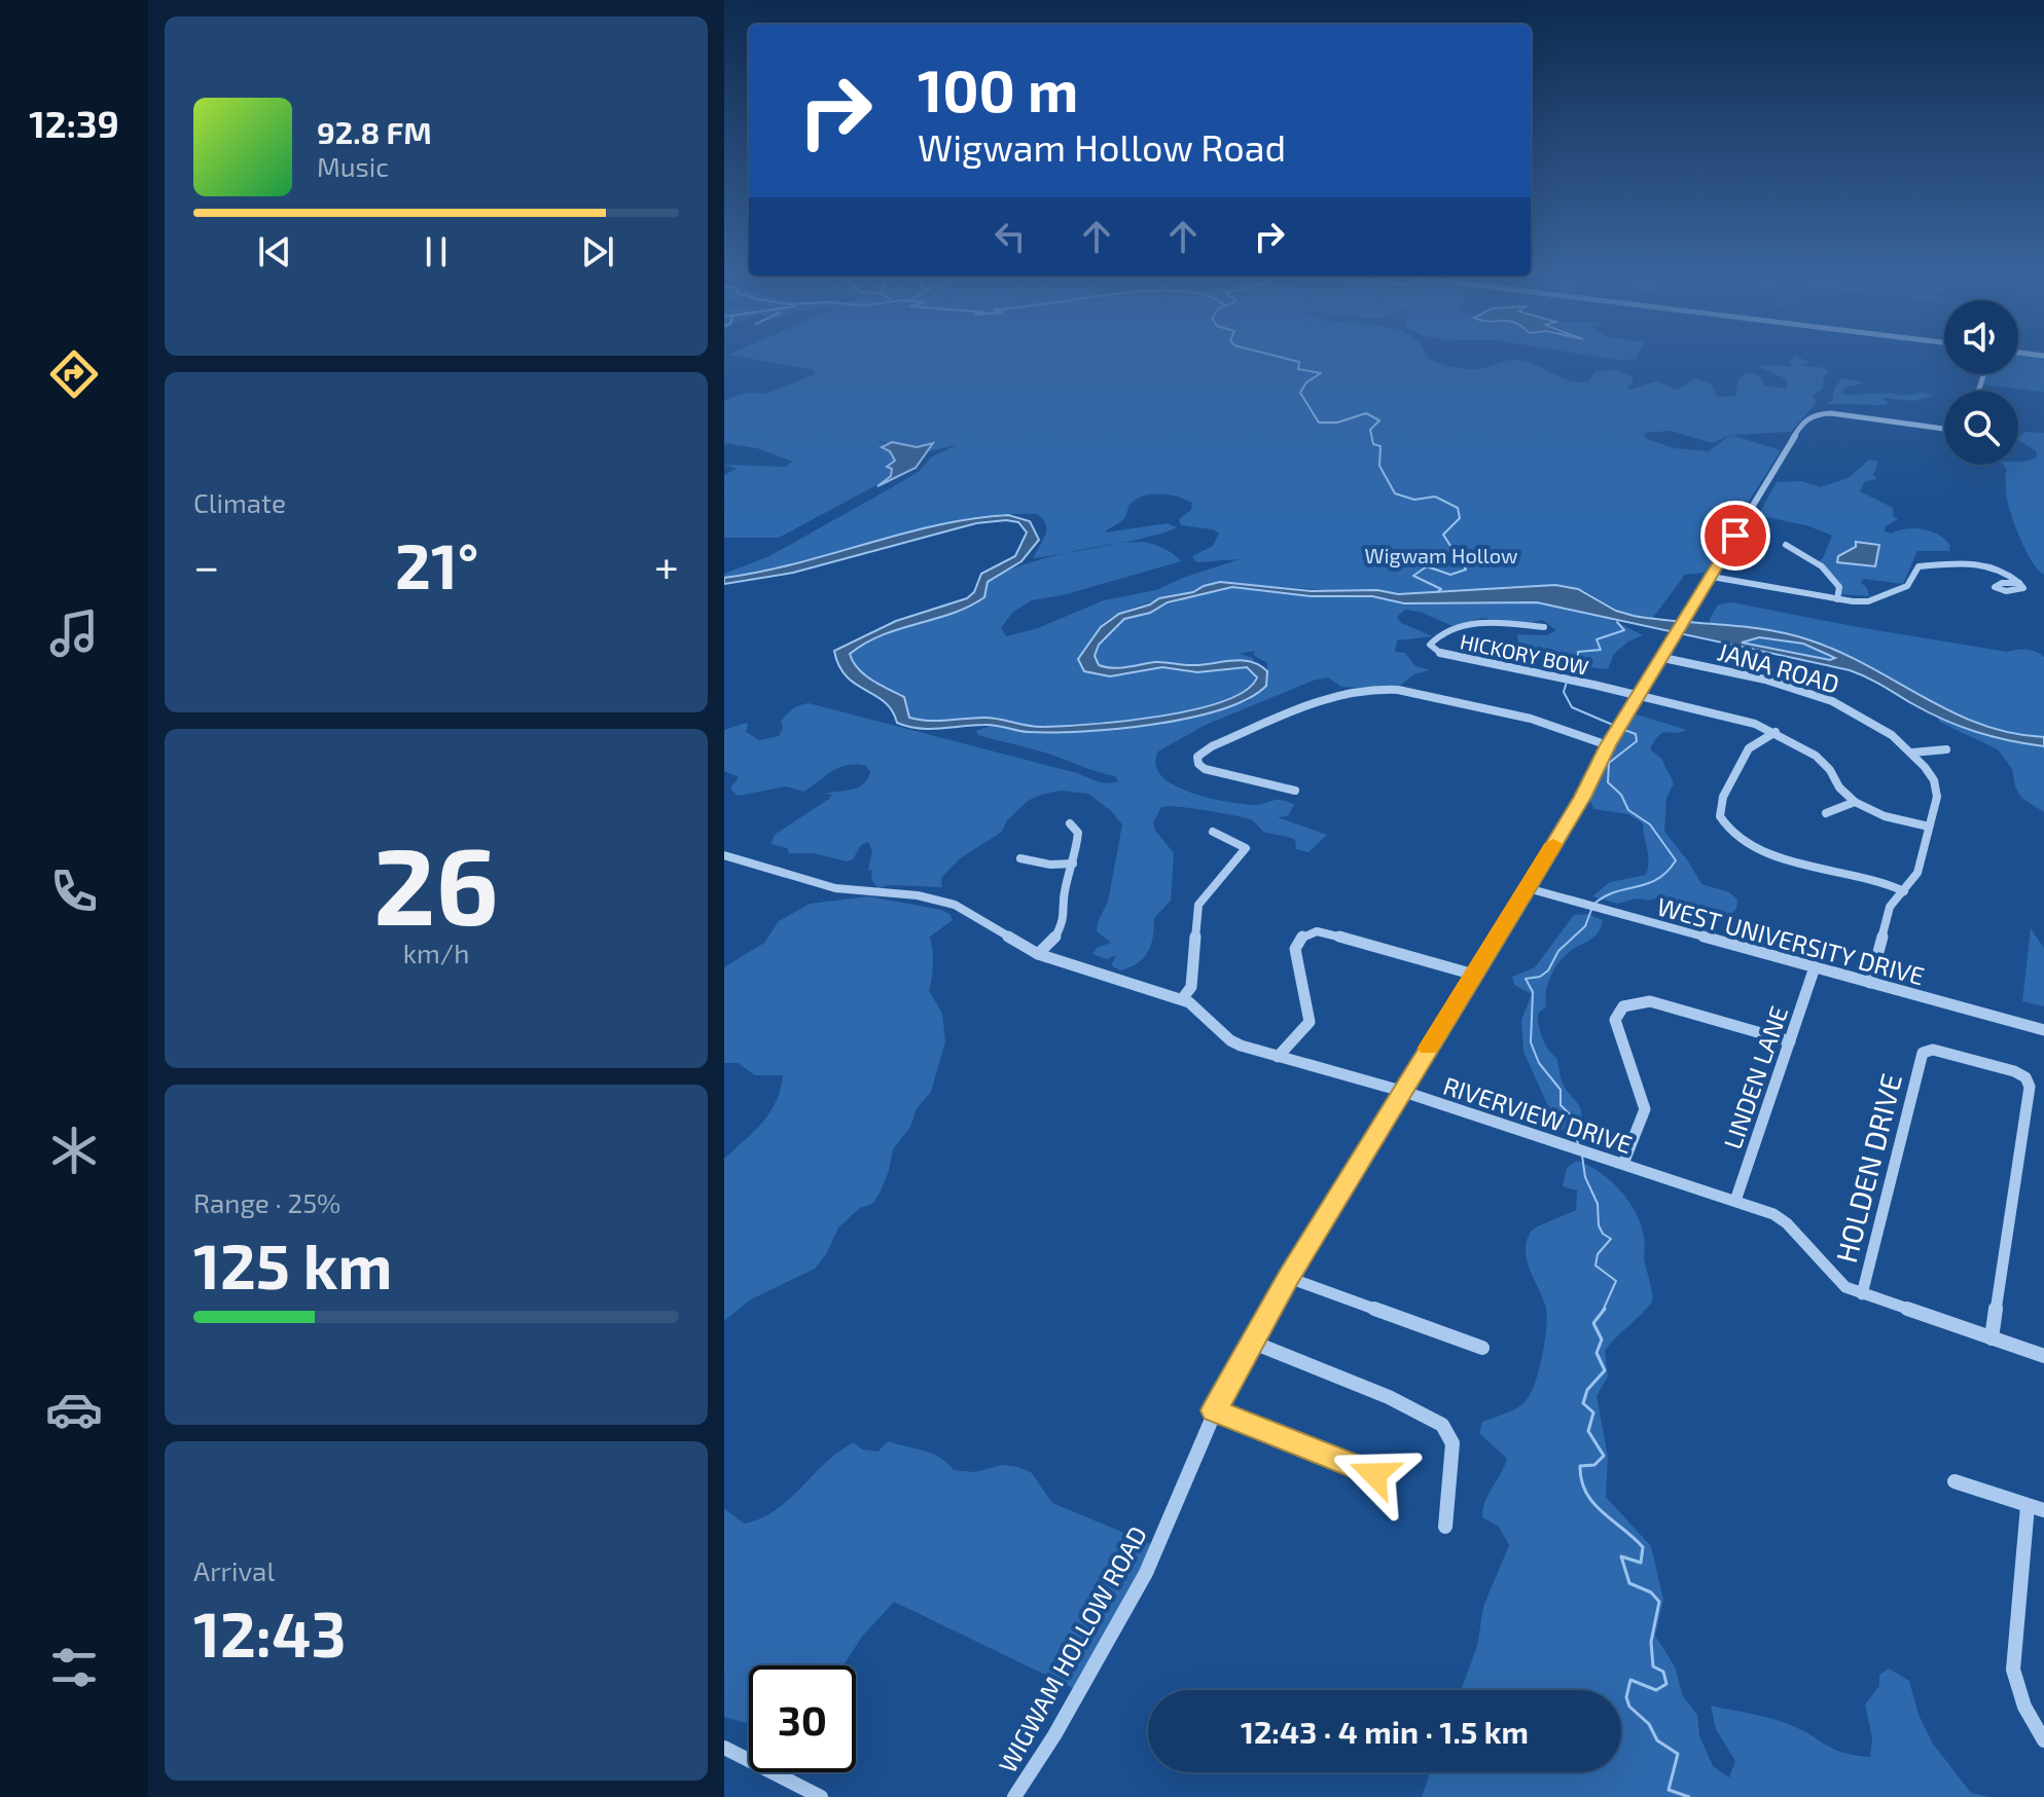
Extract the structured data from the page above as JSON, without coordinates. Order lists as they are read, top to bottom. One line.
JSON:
{"streets":{"street":["HICKORY BOW","JANA ROAD","WEST UNIVERSITY DRIVE","LINDEN LANE","RIVERVIEW DRIVE","HOLDEN DRIVE","WIGWAM HOLLOW ROAD"]},"crossings":[["HICKORY BOW","WIGWAM HOLLOW ROAD"],["JANA ROAD","WEST UNIVERSITY DRIVE"],["JANA ROAD","WIGWAM HOLLOW ROAD"],["WEST UNIVERSITY DRIVE","LINDEN LANE"],["WEST UNIVERSITY DRIVE","WIGWAM HOLLOW ROAD"],["LINDEN LANE","RIVERVIEW DRIVE"],["RIVERVIEW DRIVE","HOLDEN DRIVE"],["RIVERVIEW DRIVE","WIGWAM HOLLOW ROAD"]],"parks":["Wigwam Hollow"],"page":{"tabs":"12:39","turn":["100 m","Wigwam Hollow Road"],"song":["92.8 FM","Music"],"tile":["Climate",["26","km/h"],["Range · 25%","125 km"],["Arrival","12:43"]],"heat":["−","21°","+"],"limit":"30","trip":"12:43 · 4 min · 1.5 km"}}
